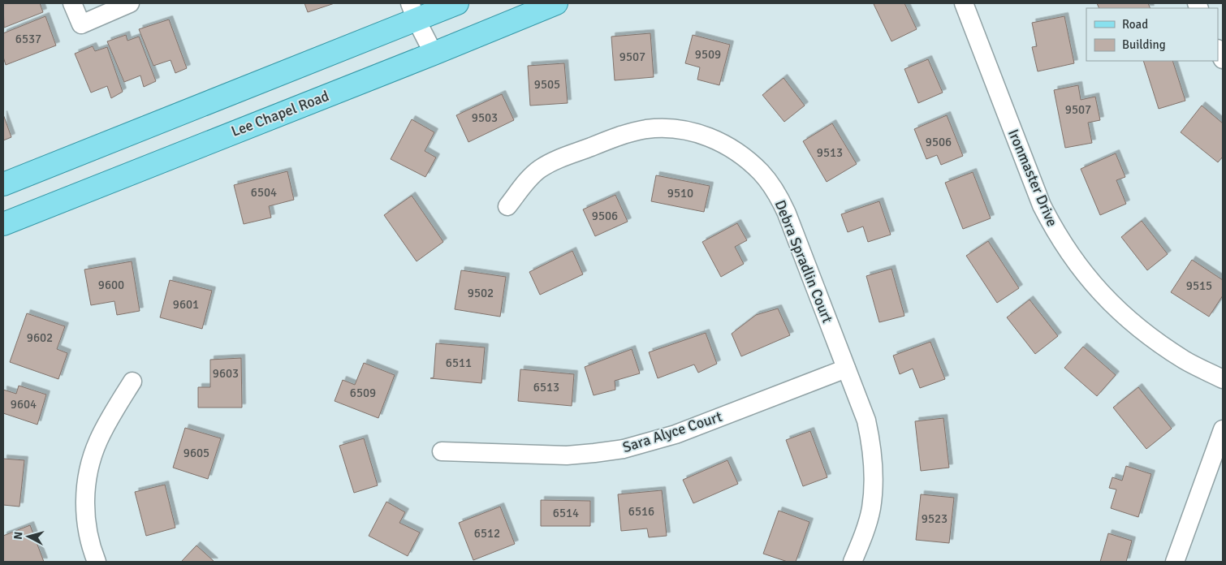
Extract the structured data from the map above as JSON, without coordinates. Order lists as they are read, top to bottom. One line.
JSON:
{"streets":{"main road":["Lee Chapel Road"],"street":["Ironmaster Drive","Debra Spradlin Court","Sara Alyce Court"]},"crossings":[["Debra Spradlin Court","Sara Alyce Court"]],"house_numbers":["6537","9509","9507","9505","9507","9503","9506","9513","6504","9510","9506","9600","9515","9502","9601","9602","6511","9603","6513","6509","9604","9605","6516","6514","9523","6512"],"legend":["Road","Building"],"north":"left"}
